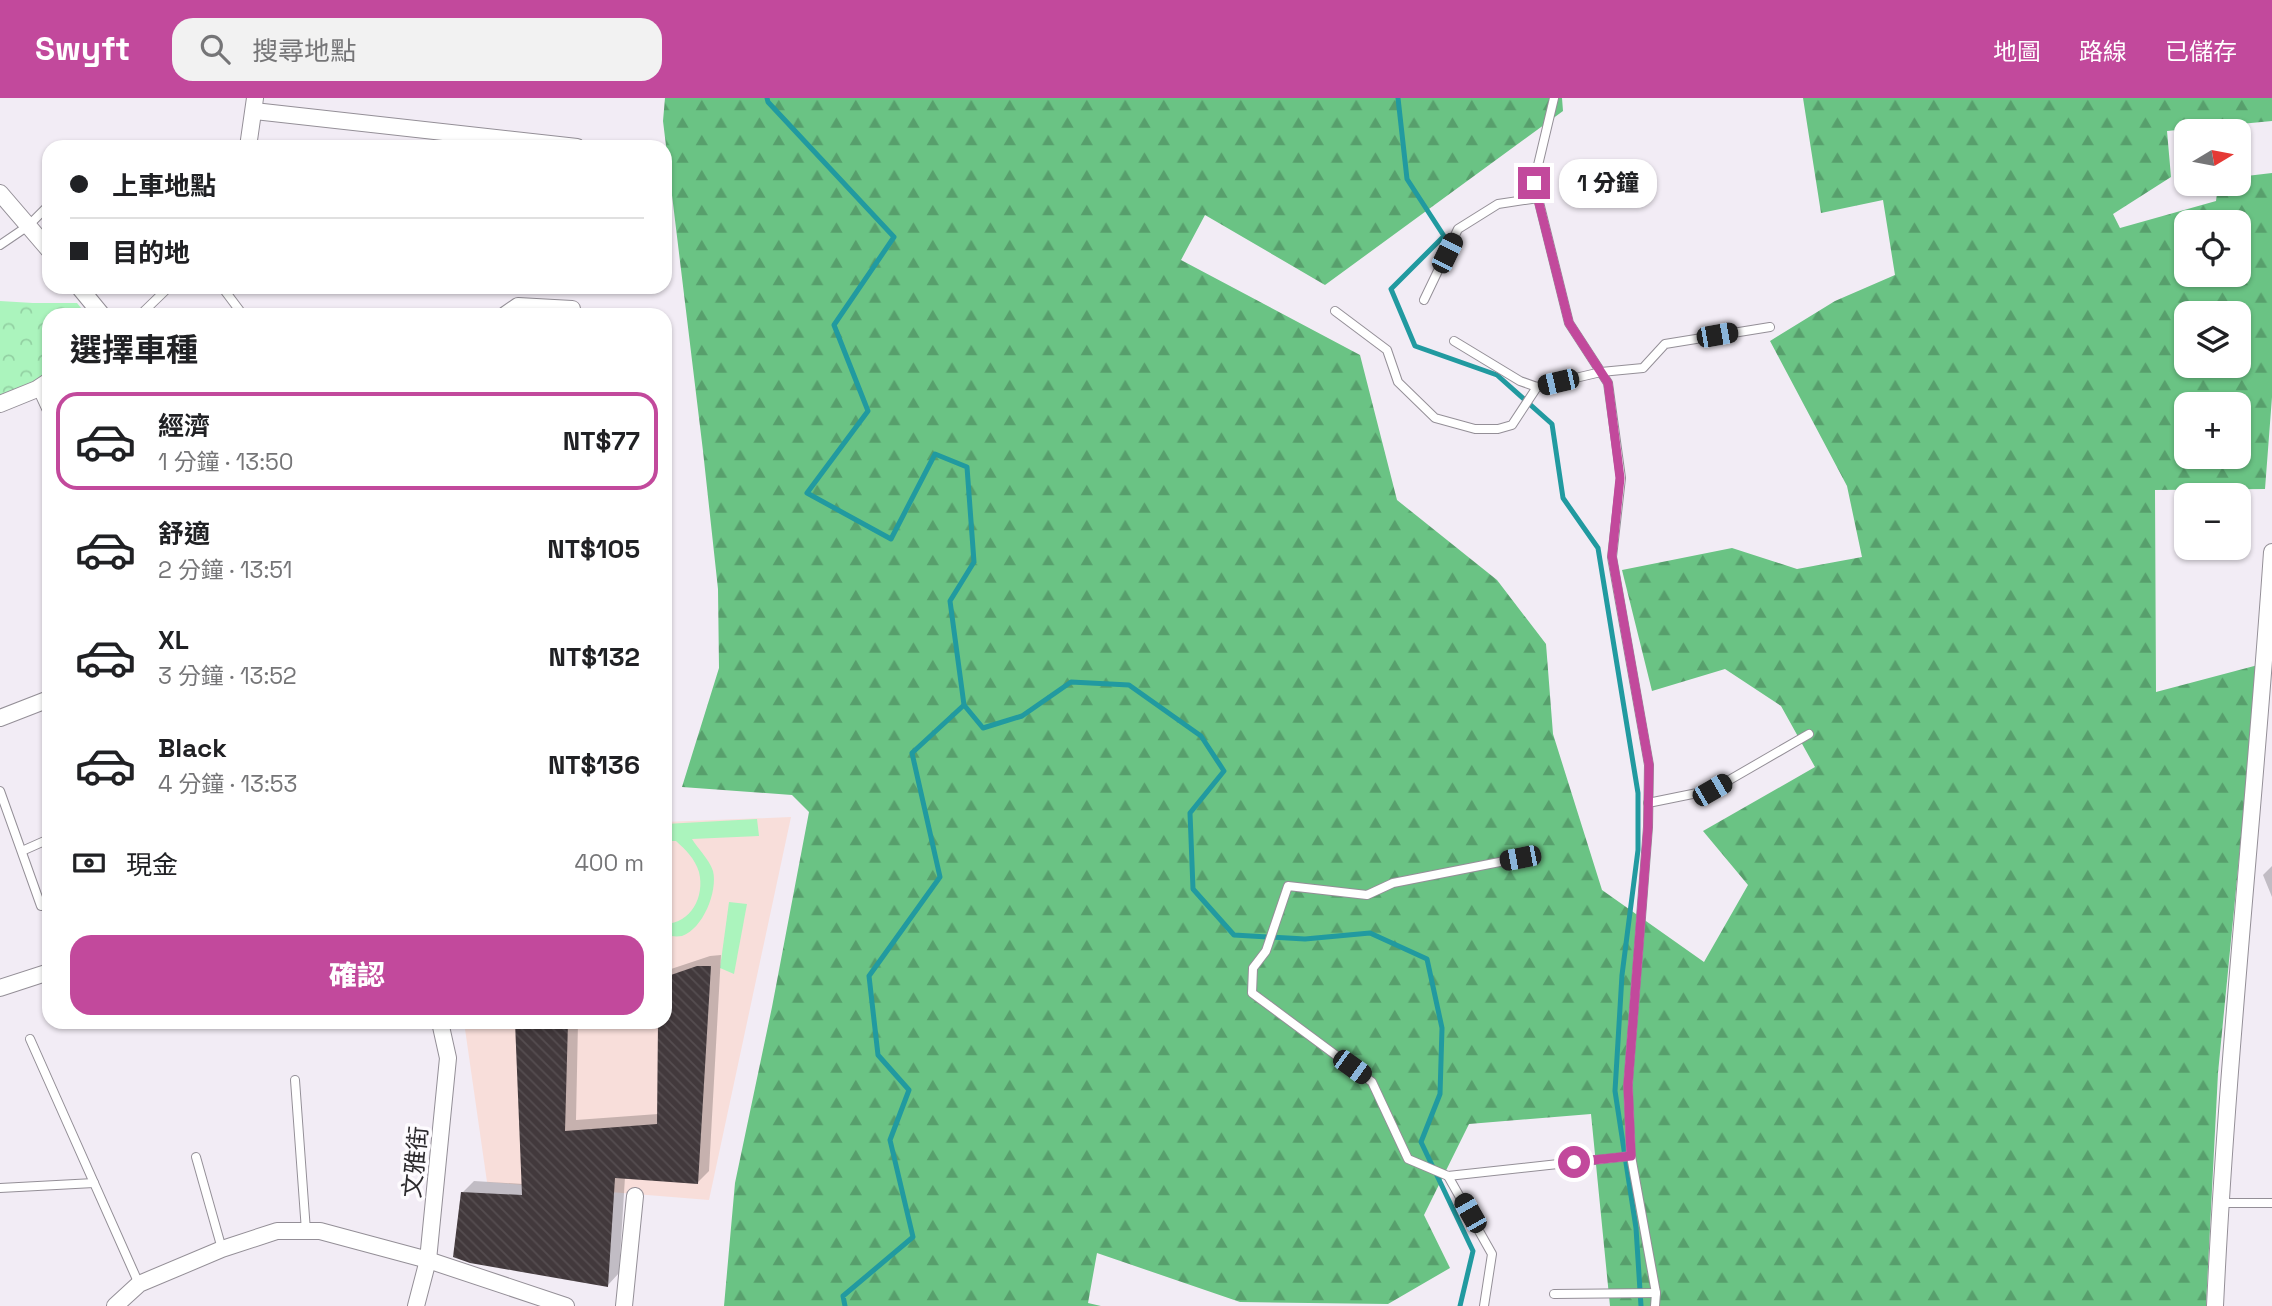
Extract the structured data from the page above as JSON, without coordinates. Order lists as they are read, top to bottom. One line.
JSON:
{"streets":{"street":["文雅街"]},"north":"right","page":{"header":"Swyft","search":"搜尋地點","nav":["地圖","路線","已儲存"],"map_buttons":["+","−"],"banner":["上車地點","目的地"],"bubble":"1 分鐘","heading":"選擇車種","list":[{"name":"經濟","note":"1 分鐘 · 13:50","value":"NT$77"},{"name":"舒適","note":"2 分鐘 · 13:51","value":"NT$105"},{"name":"XL","note":"3 分鐘 · 13:52","value":"NT$132"},{"name":"Black","note":"4 分鐘 · 13:53","value":"NT$136"}],"pay":["現金","400 m"],"buttons":"確認"}}
